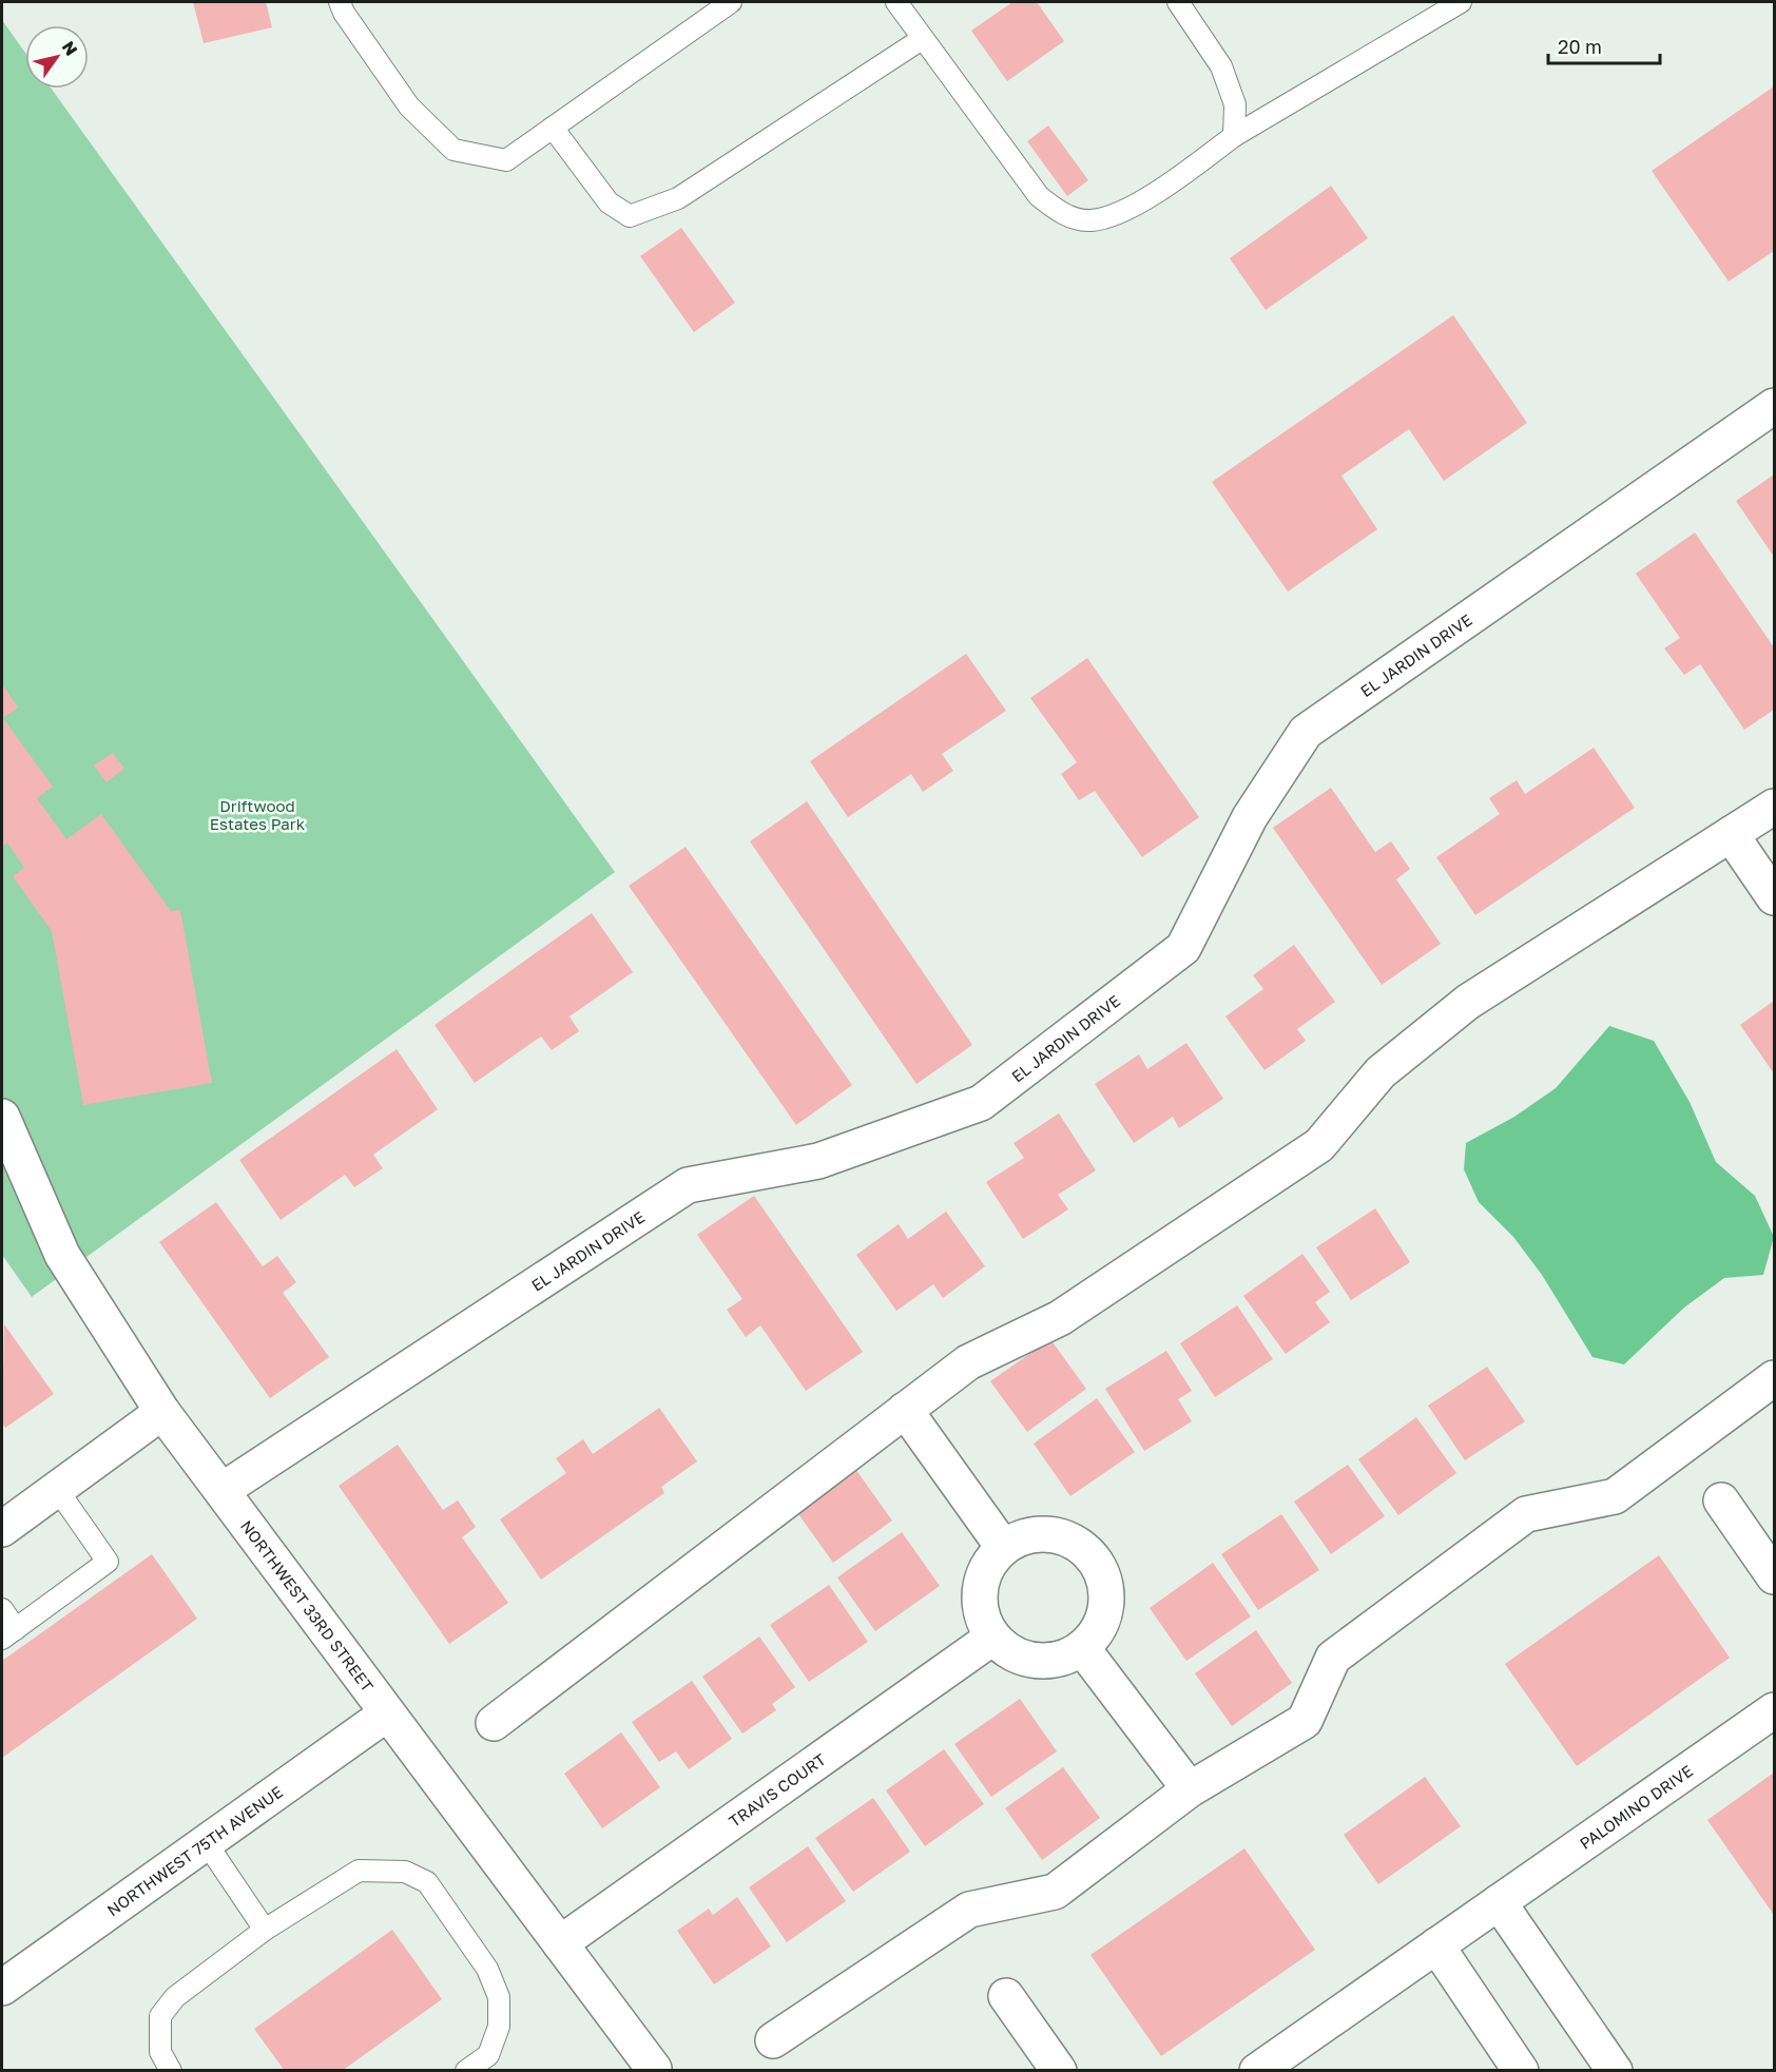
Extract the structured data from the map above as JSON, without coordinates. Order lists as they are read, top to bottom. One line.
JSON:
{"streets":{"street":["EL JARDIN DRIVE","NORTHWEST 33RD STREET","TRAVIS COURT","PALOMINO DRIVE","NORTHWEST 75TH AVENUE"]},"crossings":[["EL JARDIN DRIVE","NORTHWEST 33RD STREET"],["NORTHWEST 33RD STREET","TRAVIS COURT"],["NORTHWEST 33RD STREET","NORTHWEST 75TH AVENUE"]],"parks":["Driftwood Estates Park"],"scale_bar":"20 m","north":"top right"}
